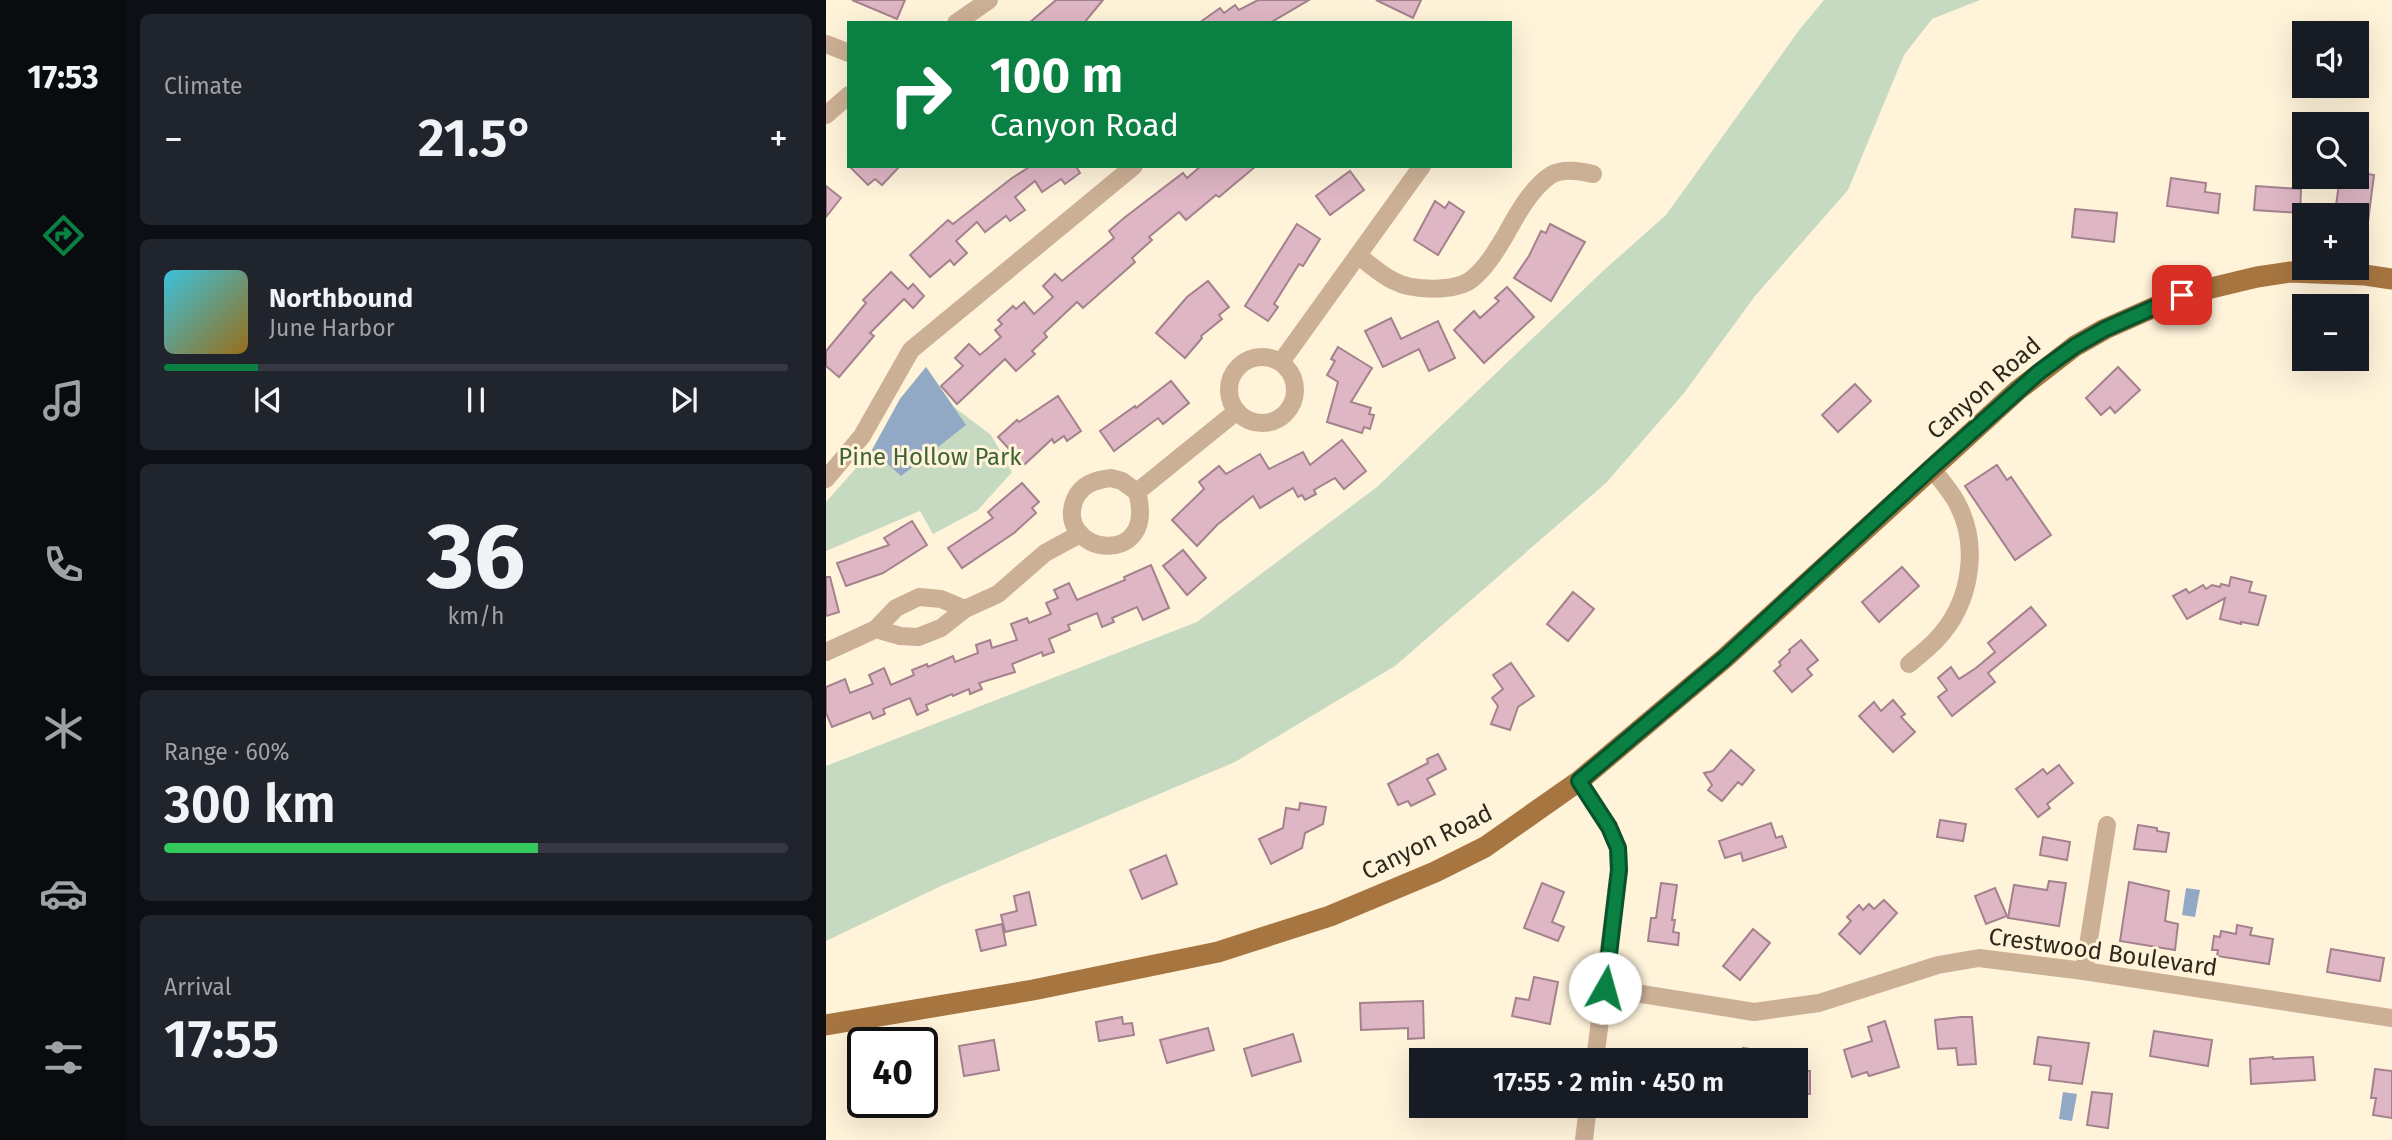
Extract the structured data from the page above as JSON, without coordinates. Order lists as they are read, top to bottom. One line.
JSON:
{"streets":{"main road":["Canyon Road"],"street":["Crestwood Boulevard"]},"parks":["Pine Hollow Park"],"page":{"tabs":"17:53","tile":["Climate",["36","km/h"],["Range · 60%","300 km"],["Arrival","17:55"]],"map_buttons":["+","−"],"turn":["100 m","Canyon Road"],"heat":["−","21.5°","+"],"song":["Northbound","June Harbor"],"limit":"40","trip":"17:55 · 2 min · 450 m"}}
